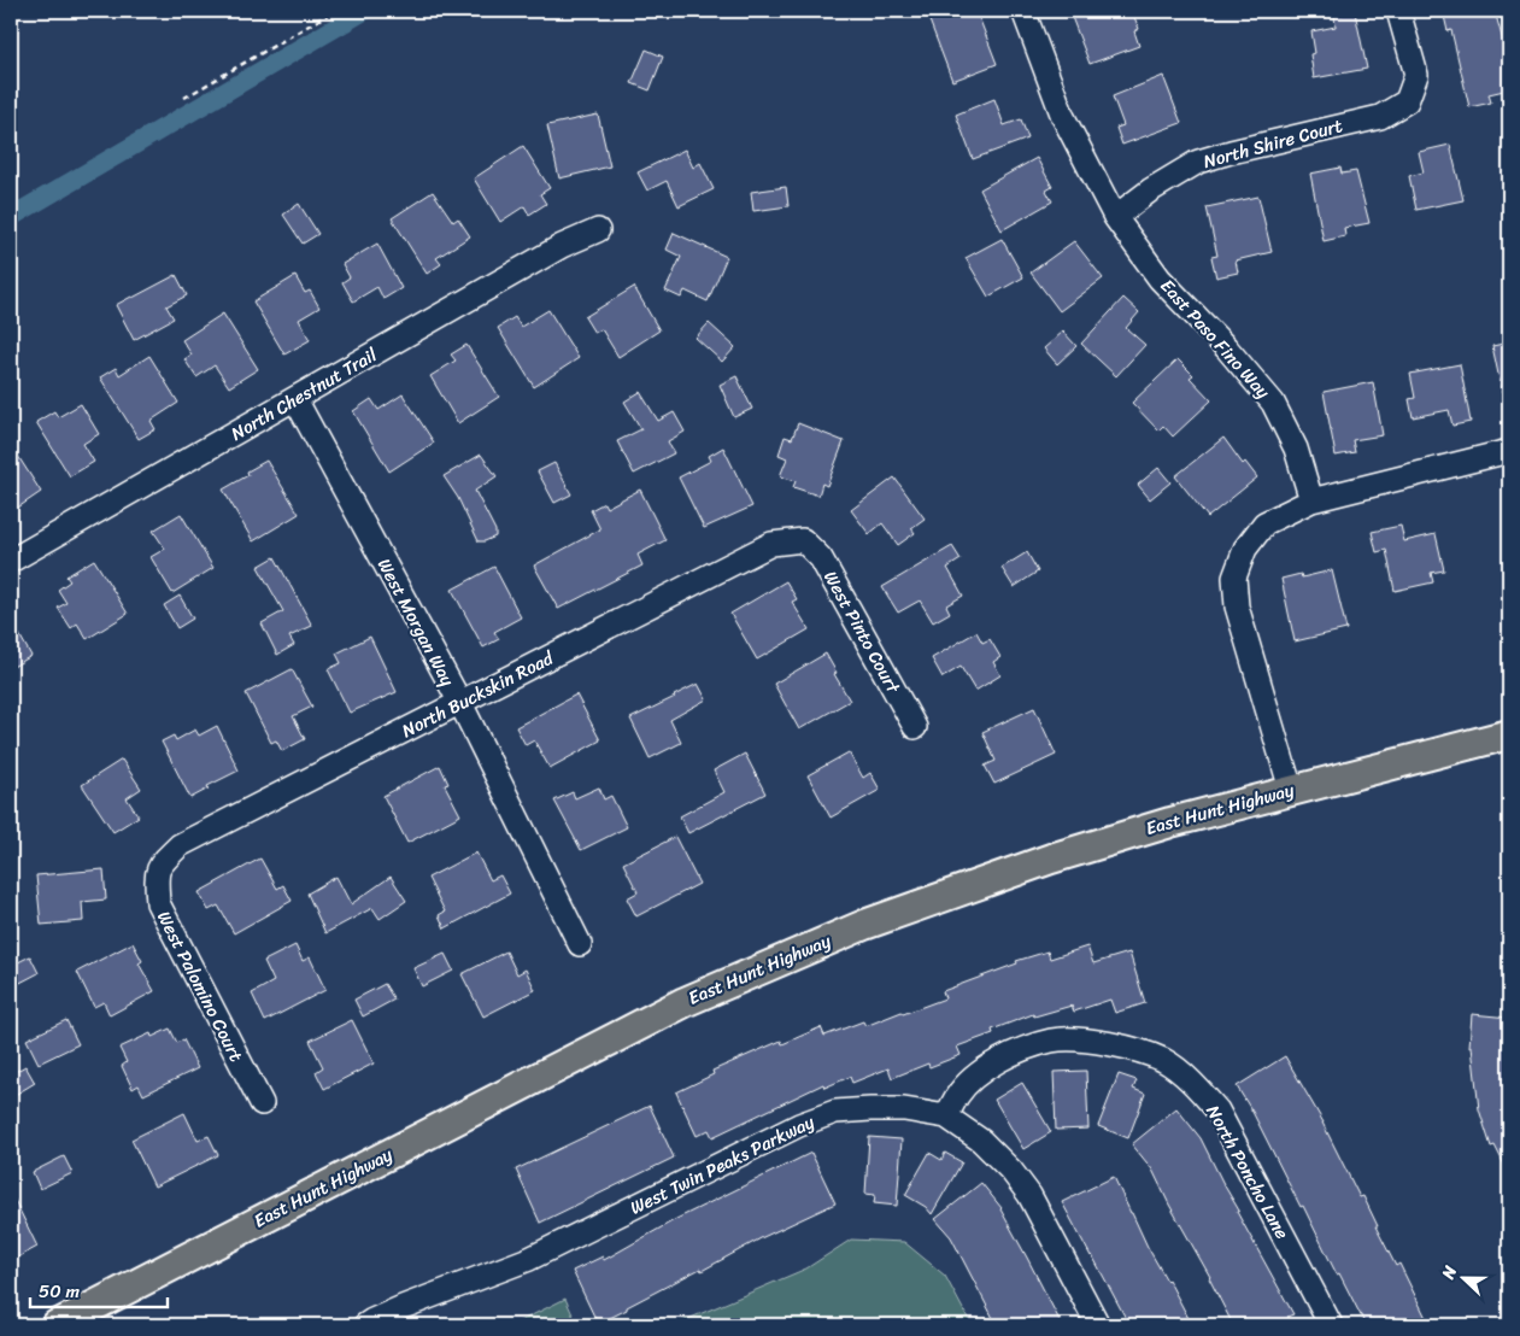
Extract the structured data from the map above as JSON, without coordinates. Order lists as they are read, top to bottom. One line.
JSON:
{"streets":{"main road":["East Hunt Highway"],"street":["North Shire Court","East Paso Fino Way","North Chestnut Trail","West Morgan Way","West Pinto Court","North Buckskin Road","West Palomino Court","West Twin Peaks Parkway","North Poncho Lane"]},"crossings":[["North Shire Court","East Paso Fino Way"],["North Chestnut Trail","West Morgan Way"],["West Morgan Way","North Buckskin Road"],["West Pinto Court","North Buckskin Road"],["North Buckskin Road","West Palomino Court"],["West Twin Peaks Parkway","North Poncho Lane"]],"scale_bar":"50 m","north":"left"}
